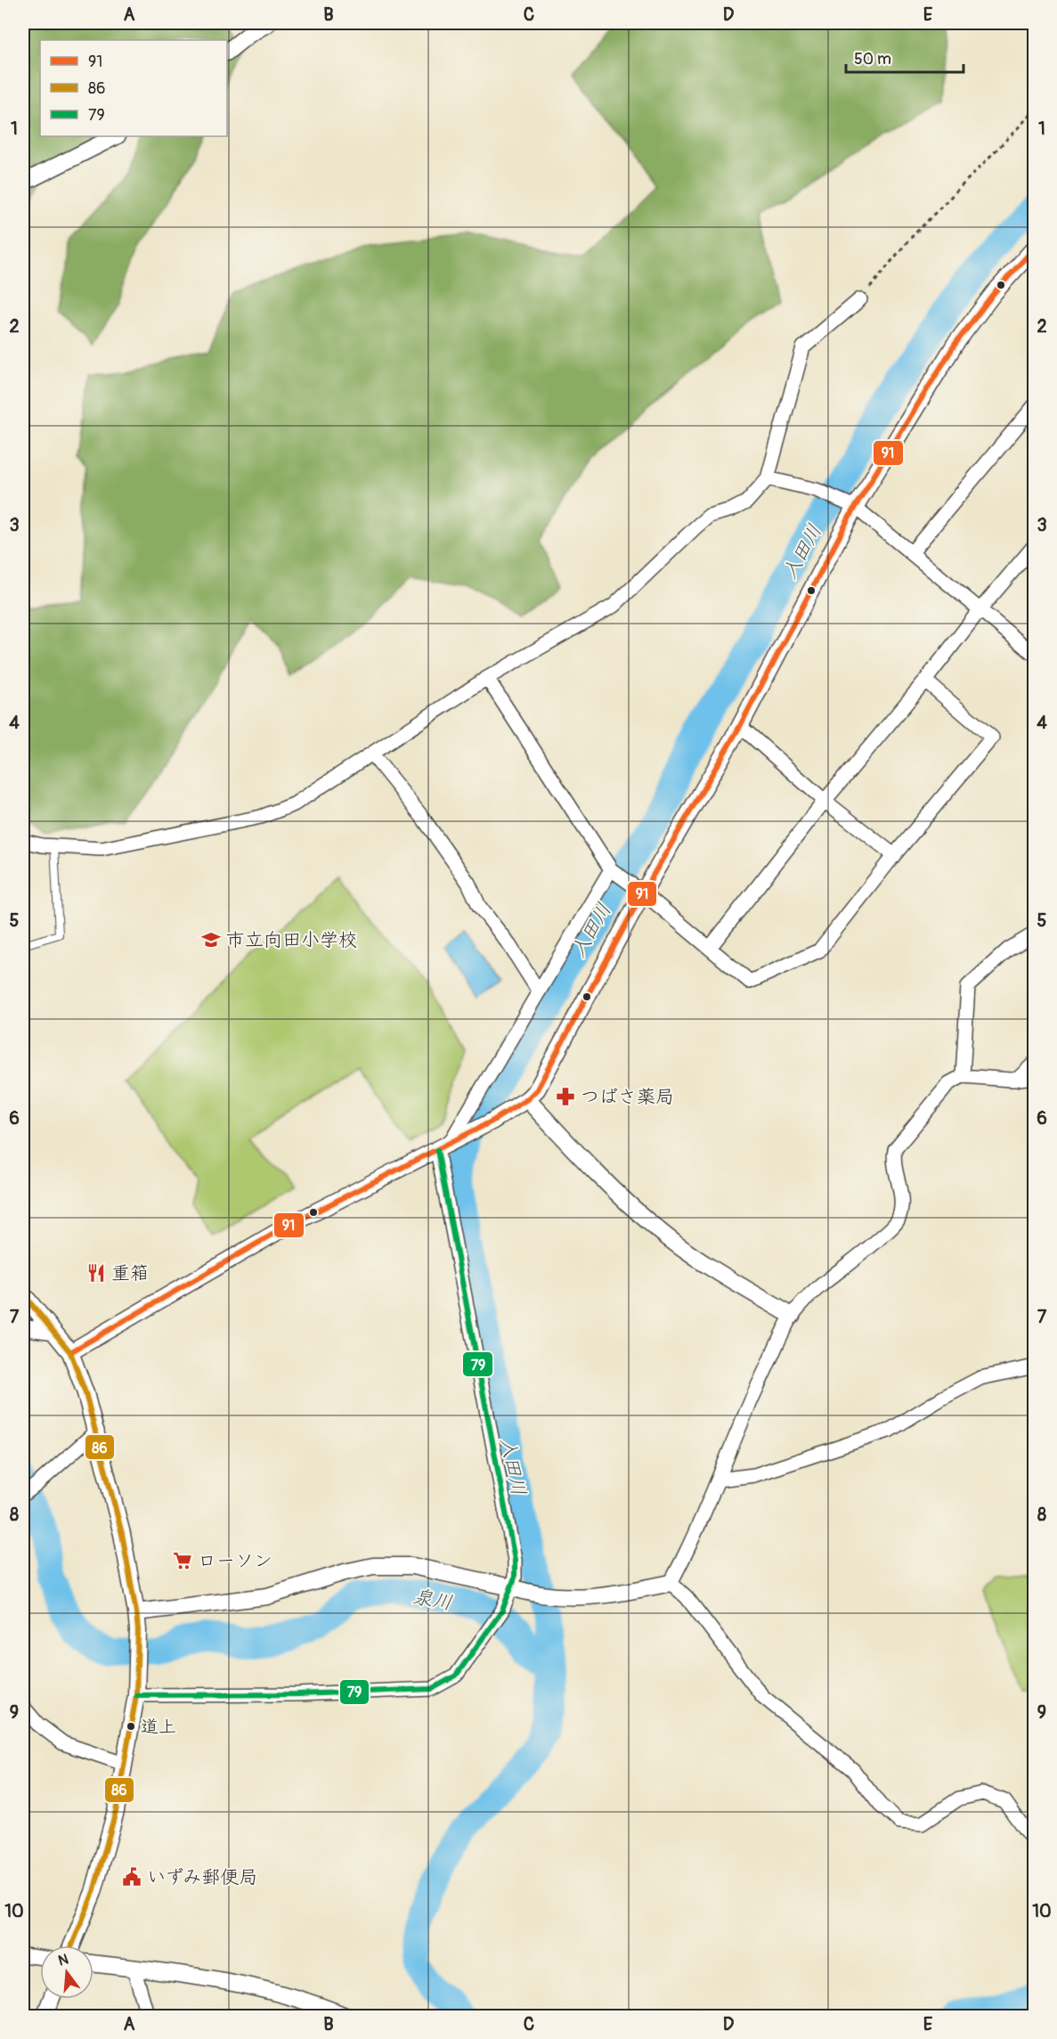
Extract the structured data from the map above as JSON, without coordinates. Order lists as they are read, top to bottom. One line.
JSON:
{"water":["入田川","泉川"],"places":{"school or university":["市立向田小学校"],"pharmacy":["つばさ薬局"],"restaurant":["重箱"],"supermarket":["ローソン"],"other":["道上"],"public building":["いずみ郵便局"]},"lines":["transit line 91","transit line 79","transit line 86"],"legend":["91","86","79"],"scale_bar":"50 m","north":"top","grid":{"columns":["A","B","C","D","E"],"rows":["1","2","3","4","5","6","7","8","9","10"]}}
